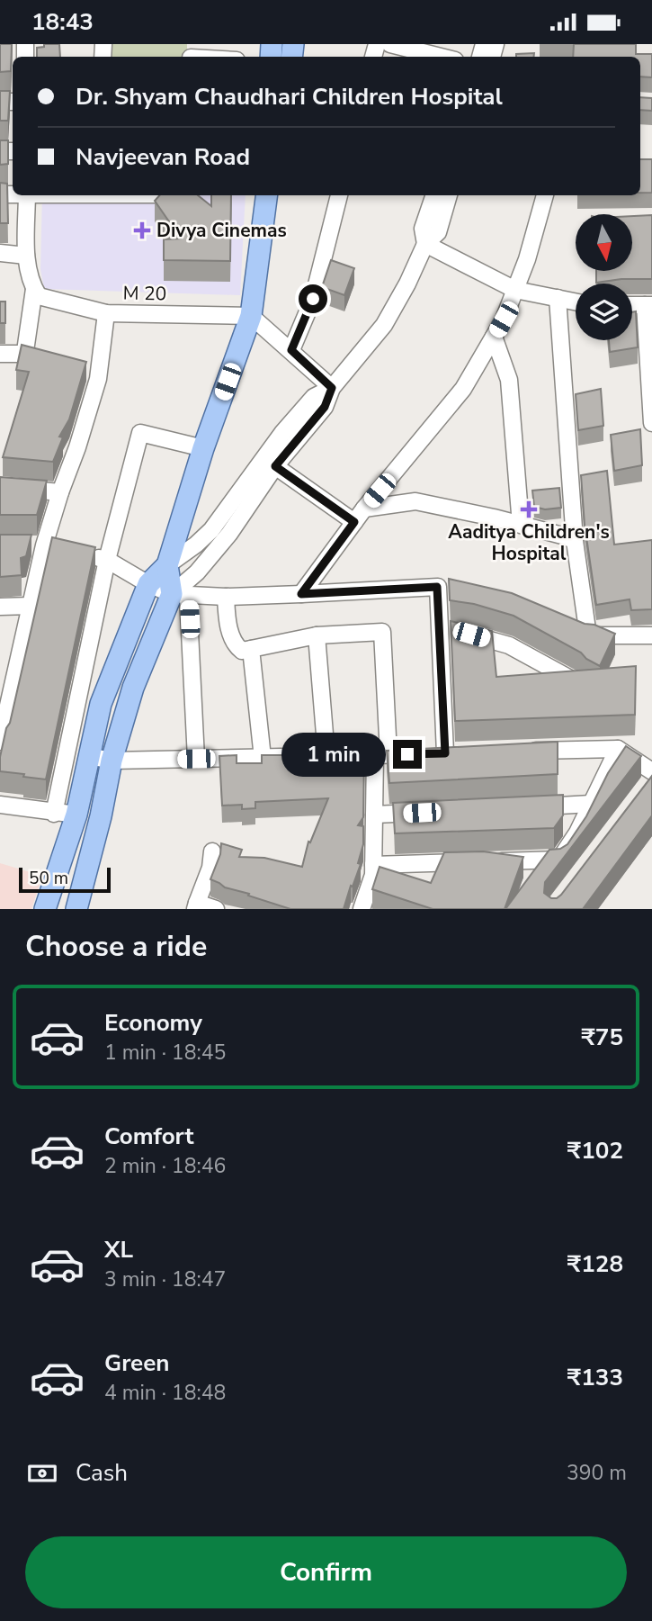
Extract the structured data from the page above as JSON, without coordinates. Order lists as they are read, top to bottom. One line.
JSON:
{"streets":{"street":["M 20"]},"places":{"health":["Divya Cinemas","Aaditya Children's Hospital"]},"scale_bar":"50 m","north":"bottom","page":{"status":"18:43","banner":["Dr. Shyam Chaudhari Children Hospital","Navjeevan Road"],"bubble":"1 min","scale":"50 m","heading":"Choose a ride","list":[{"name":"Economy","note":"1 min · 18:45","value":"₹75"},{"name":"Comfort","note":"2 min · 18:46","value":"₹102"},{"name":"XL","note":"3 min · 18:47","value":"₹128"},{"name":"Green","note":"4 min · 18:48","value":"₹133"}],"pay":["Cash","390 m"],"buttons":"Confirm"}}
